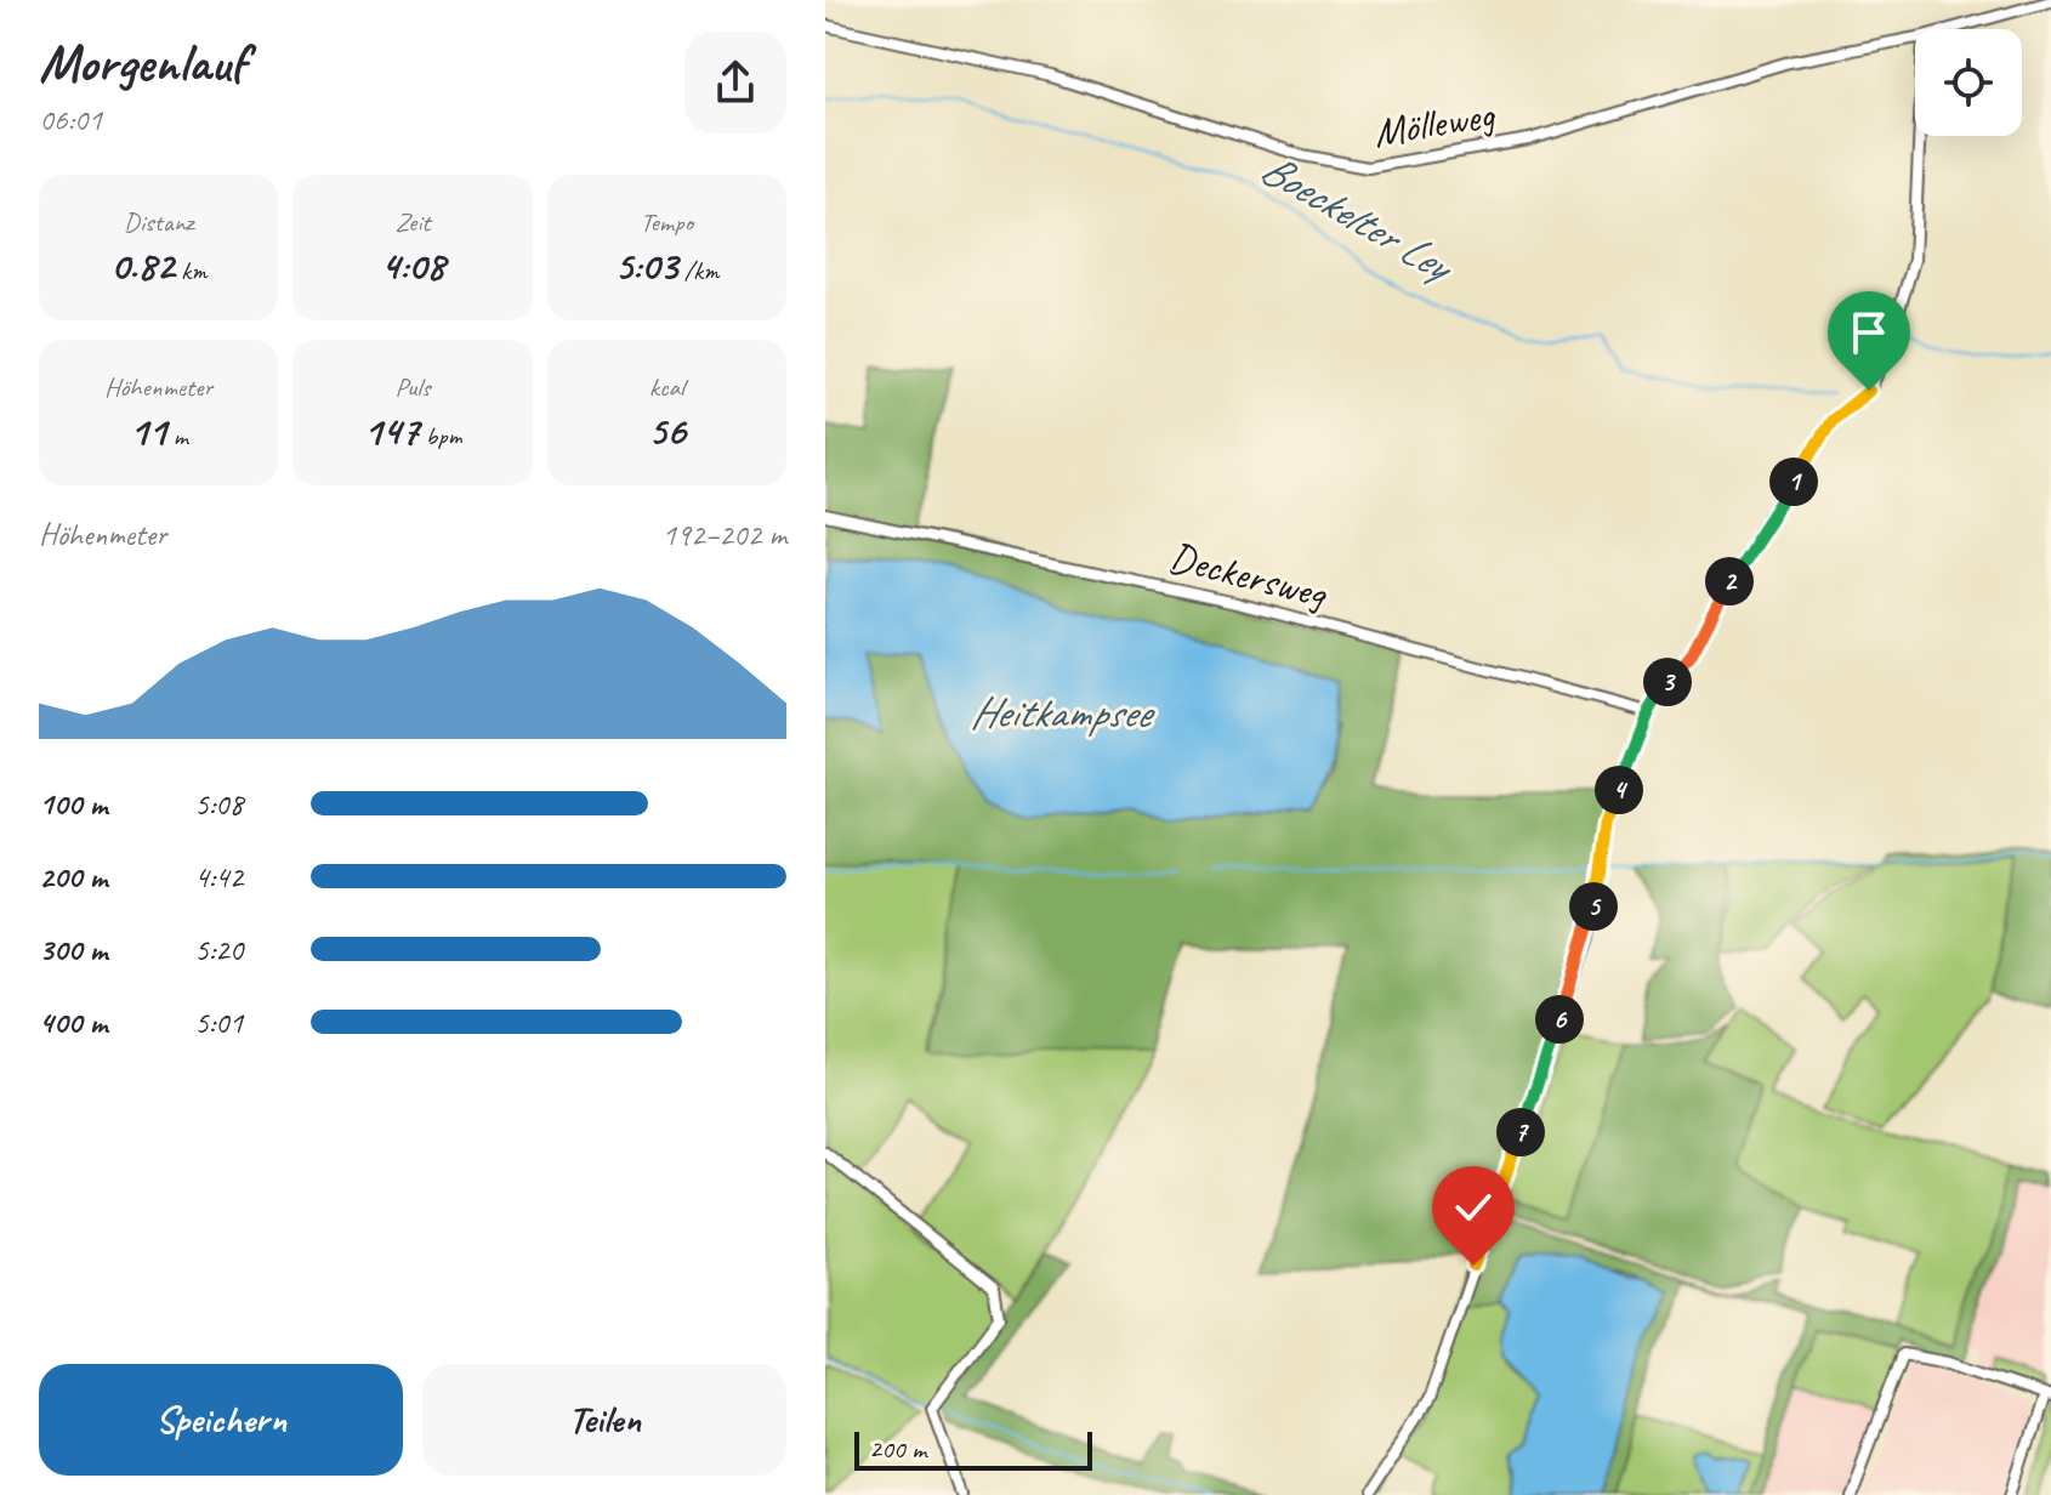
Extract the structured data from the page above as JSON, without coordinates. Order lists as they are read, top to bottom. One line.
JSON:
{"streets":{"street":["Mölleweg","Deckersweg"]},"water":["Boeckelter Ley","Heitkampsee"],"scale_bar":"200 m","page":{"heading":["Morgenlauf","06:01"],"stats":[["Distanz","0.82 km"],["Zeit","4:08"],["Tempo","5:03 /km"],["Höhenmeter","11 m"],["Puls","147 bpm"],["kcal","56"]],"pins":["1","2","3","4","5","6","7"],"chart":["Höhenmeter","192–202 m"],"list":[{"name":"100 m","note":"5:08"},{"name":"200 m","note":"4:42"},{"name":"300 m","note":"5:20"},{"name":"400 m","note":"5:01"}],"buttons":["Speichern","Teilen"],"scale":"200 m"}}
